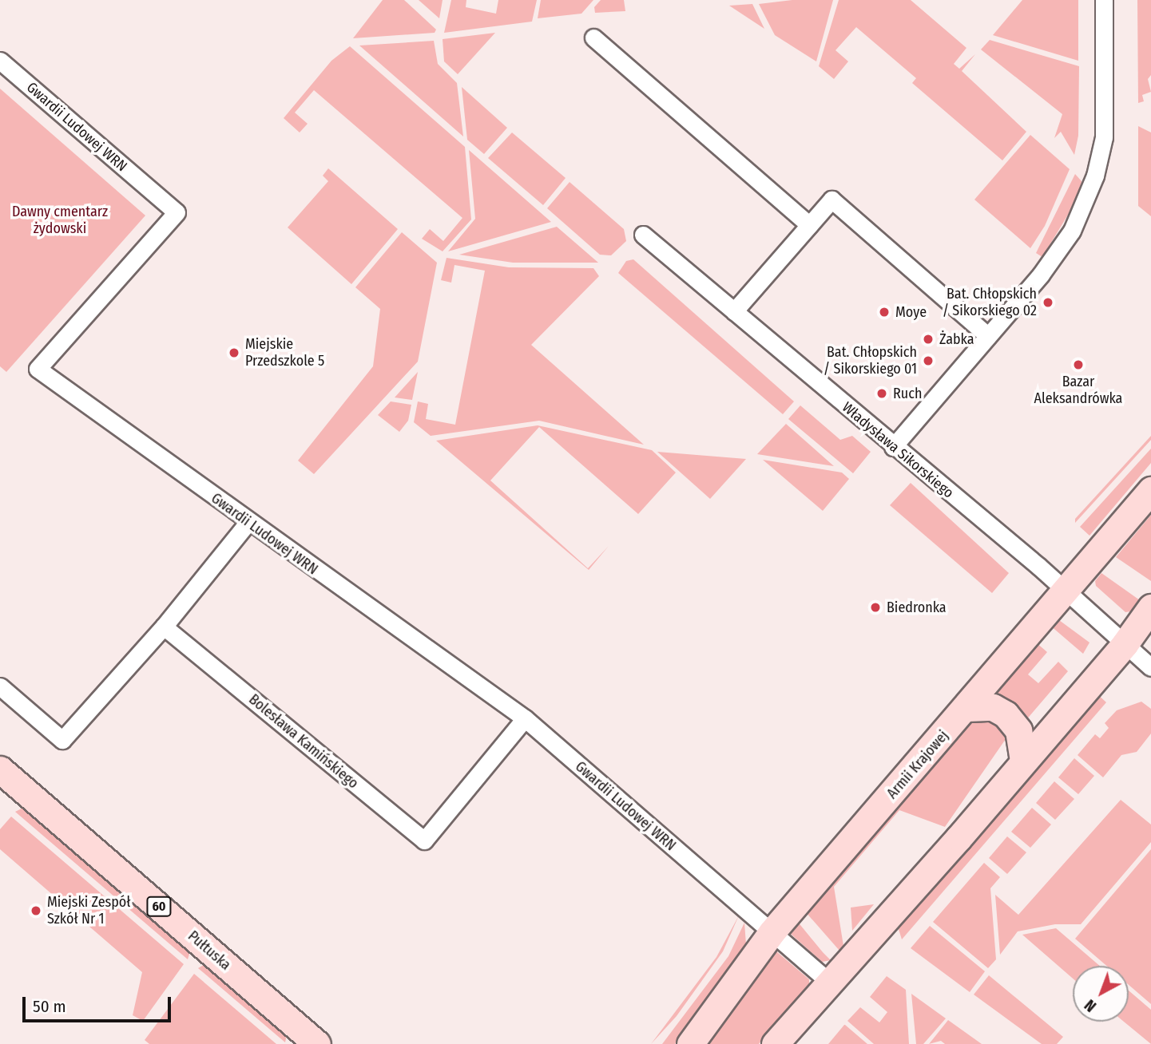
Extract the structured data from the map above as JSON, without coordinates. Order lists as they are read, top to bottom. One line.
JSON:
{"streets":{"main road":["Armii Krajowej","60","Pułtuska"],"street":["Gwardii Ludowej WRN","Władysława Sikorskiego","Bolesława Kamińskiego"]},"crossings":[["Gwardii Ludowej WRN","Bolesława Kamińskiego"],["Gwardii Ludowej WRN","Armii Krajowej"],["Władysława Sikorskiego","Armii Krajowej"]],"parks":["Dawny cmentarz żydowski"],"places":["Bat. Chłopskich / Sikorskiego 02","Moye","Żabka","Miejskie Przedszkole 5","Bat. Chłopskich / Sikorskiego 01","Bazar Aleksandrówka","Ruch","Biedronka","Miejski Zespół Szkół Nr 1"],"scale_bar":"50 m","north":"bottom left"}
